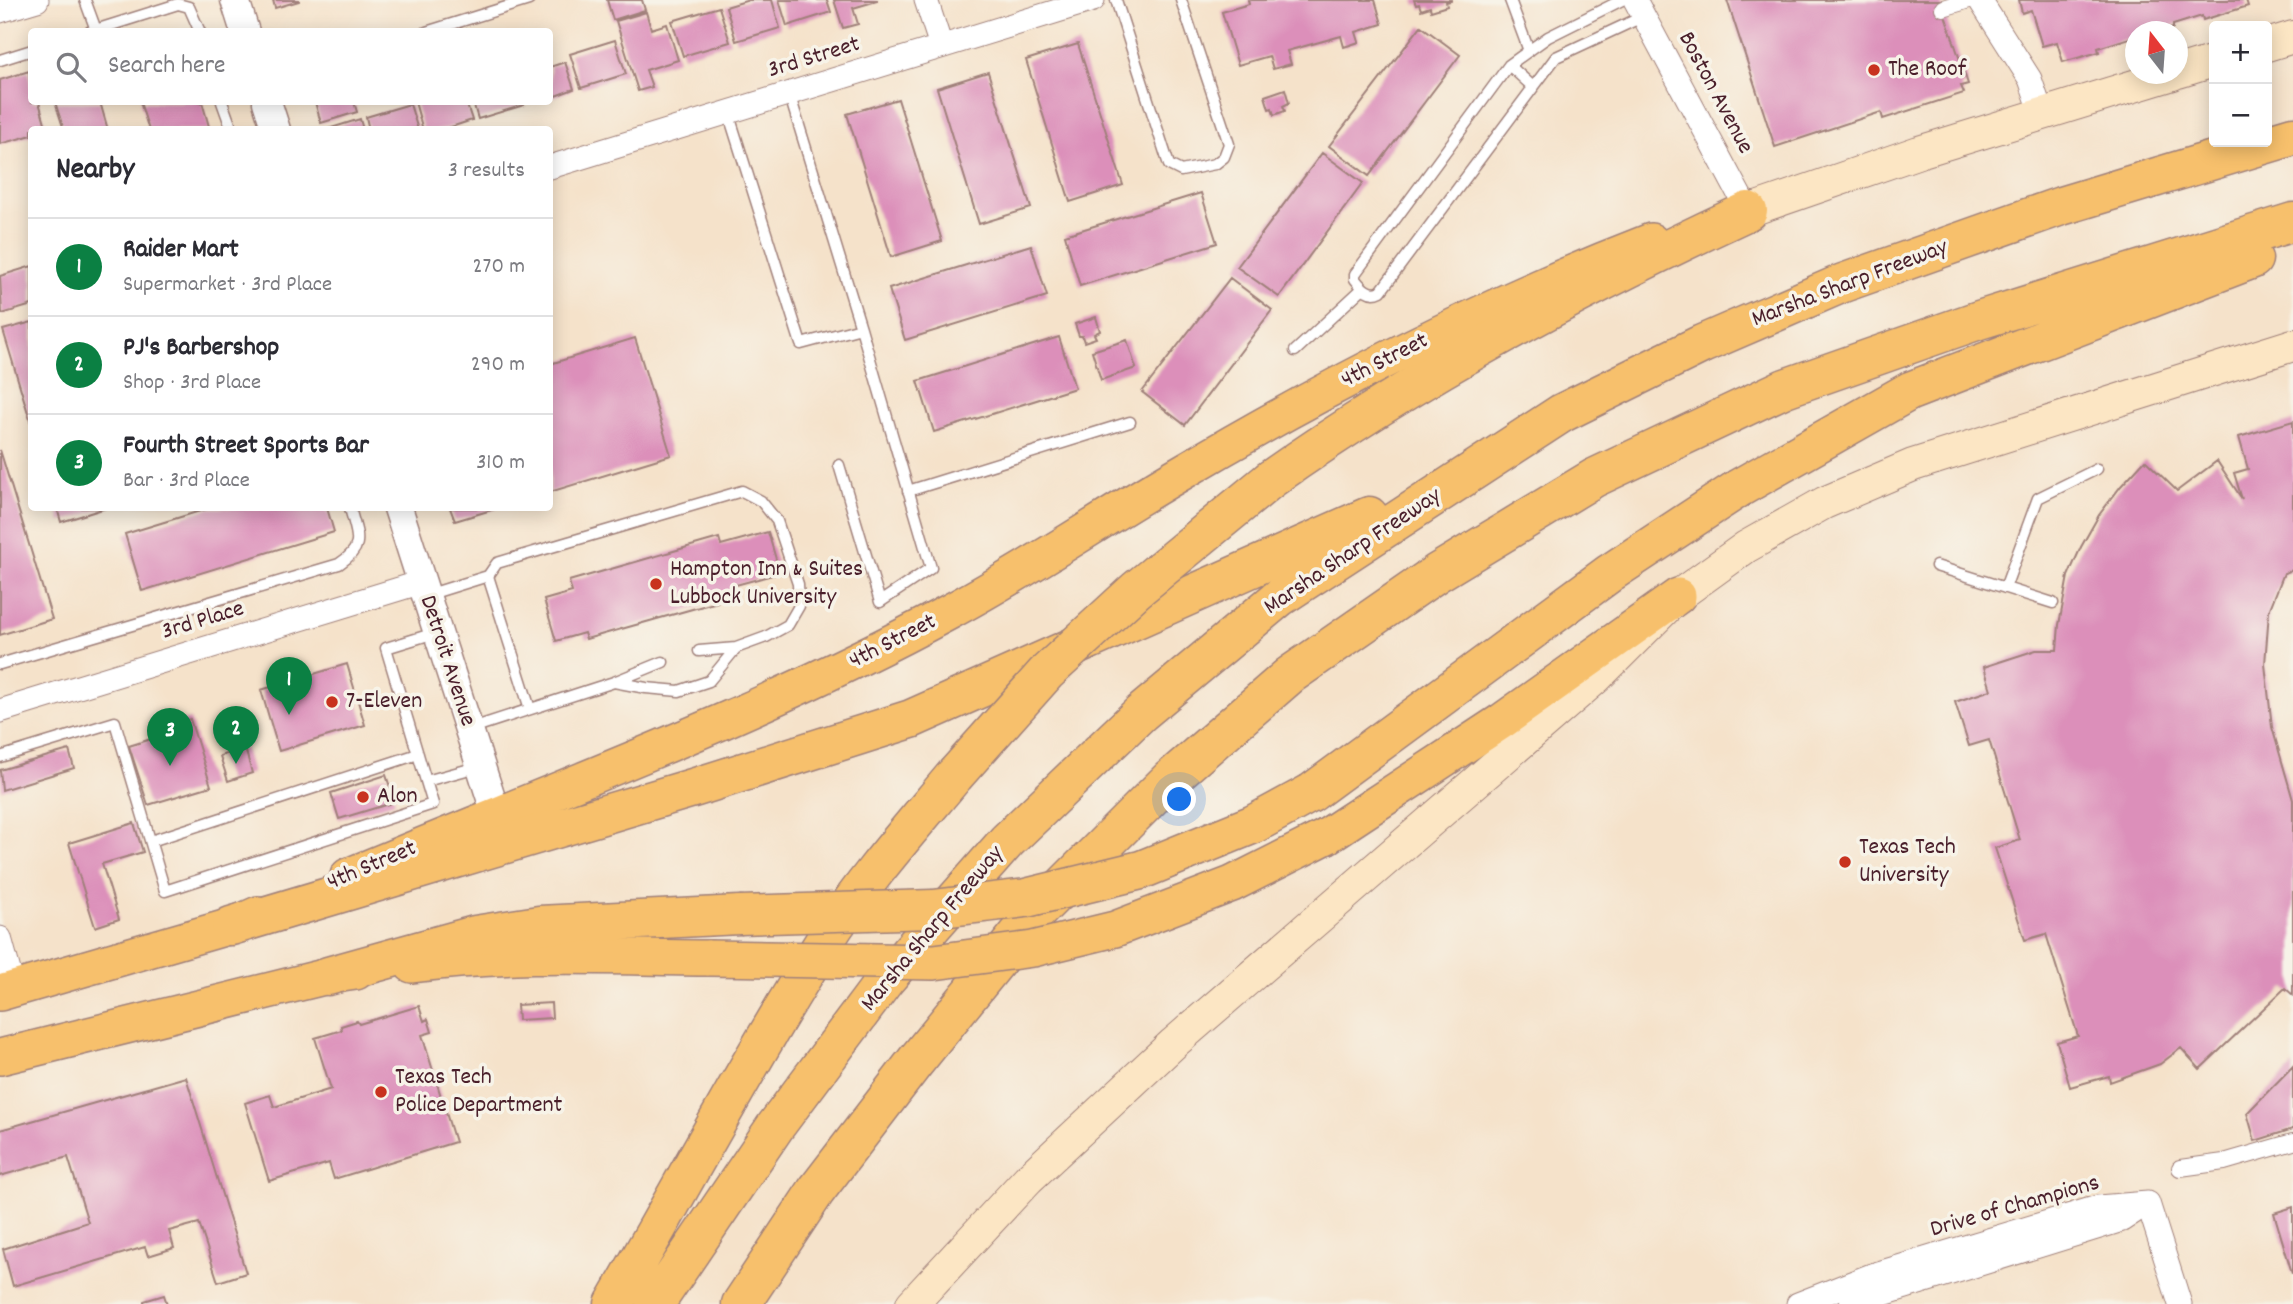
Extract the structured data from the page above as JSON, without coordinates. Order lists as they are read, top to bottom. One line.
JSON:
{"streets":{"highway":["Marsha Sharp Freeway"],"main road":["4th Street"],"street":["3rd Street","Boston Avenue","3rd Place","Detroit Avenue","Drive of Champions"]},"crossings":[["Boston Avenue","4th Street"],["4th Street","Detroit Avenue"],["3rd Place","Detroit Avenue"]],"places":["The Roof","Hampton Inn & Suites Lubbock University","7-Eleven","Alon","Texas Tech University","Texas Tech Police Department"],"north":"top","page":{"map_buttons":["+","−"],"search":"Search here","heading":["Nearby","3 results"],"list":[{"mark":"1","name":"Raider Mart","note":"Supermarket · 3rd Place","value":"270 m"},{"mark":"2","name":"PJ's Barbershop","note":"Shop · 3rd Place","value":"290 m"},{"mark":"3","name":"Fourth Street Sports Bar","note":"Bar · 3rd Place","value":"310 m"}],"pins":["1","2","3"]}}
